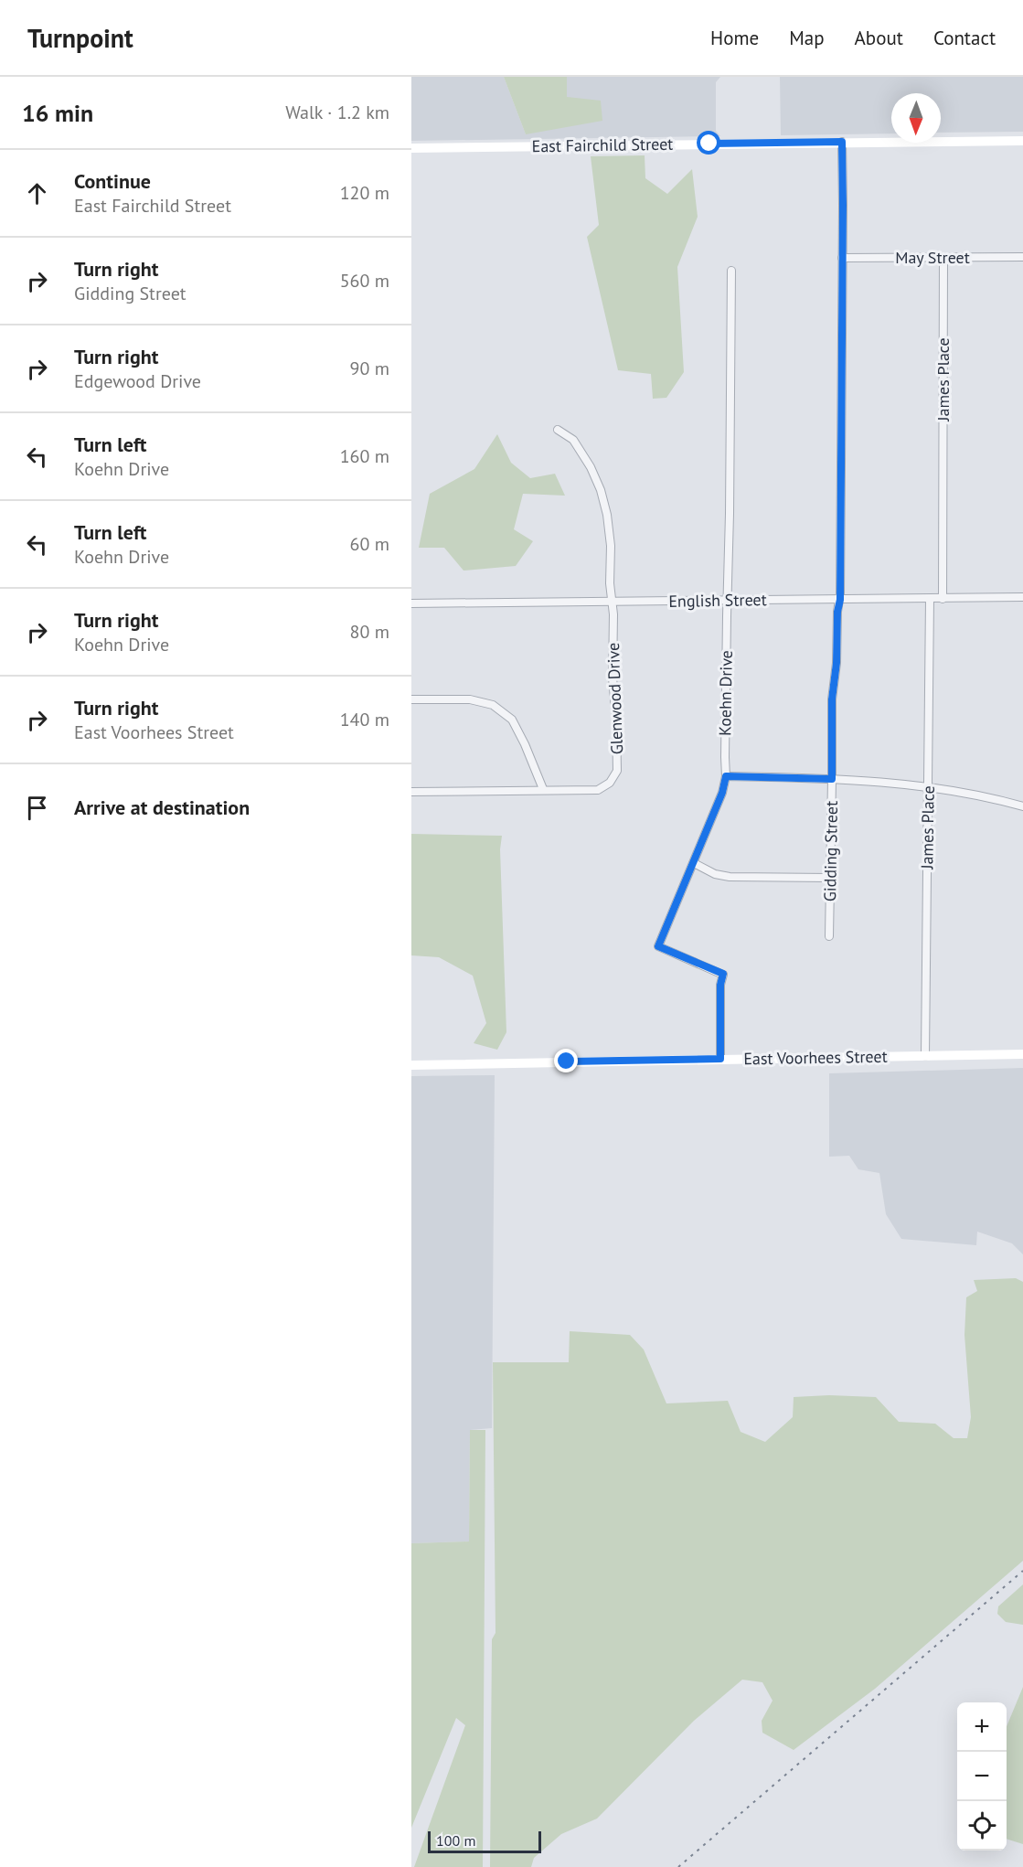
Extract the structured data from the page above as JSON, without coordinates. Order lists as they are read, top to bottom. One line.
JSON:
{"streets":{"main road":["East Fairchild Street","East Voorhees Street"],"street":["May Street","James Place","English Street","Koehn Drive","Glenwood Drive","Gidding Street"]},"crossings":[["East Fairchild Street","Gidding Street"],["May Street","James Place"],["May Street","Gidding Street"],["James Place","English Street"],["James Place","East Voorhees Street"],["English Street","Koehn Drive"],["English Street","Glenwood Drive"],["English Street","Gidding Street"],["Koehn Drive","East Voorhees Street"]],"scale_bar":"100 m","north":"bottom","page":{"header":"Turnpoint","nav":["Home","Map","About","Contact"],"heading":["16 min","Walk · 1.2 km"],"list":[["Continue","East Fairchild Street","120 m"],["Turn right","Gidding Street","560 m"],["Turn right","Edgewood Drive","90 m"],["Turn left","Koehn Drive","160 m"],["Turn left","Koehn Drive","60 m"],["Turn right","Koehn Drive","80 m"],["Turn right","East Voorhees Street","140 m"],"Arrive at destination"],"map_buttons":["+","−"],"scale":"100 m"}}
